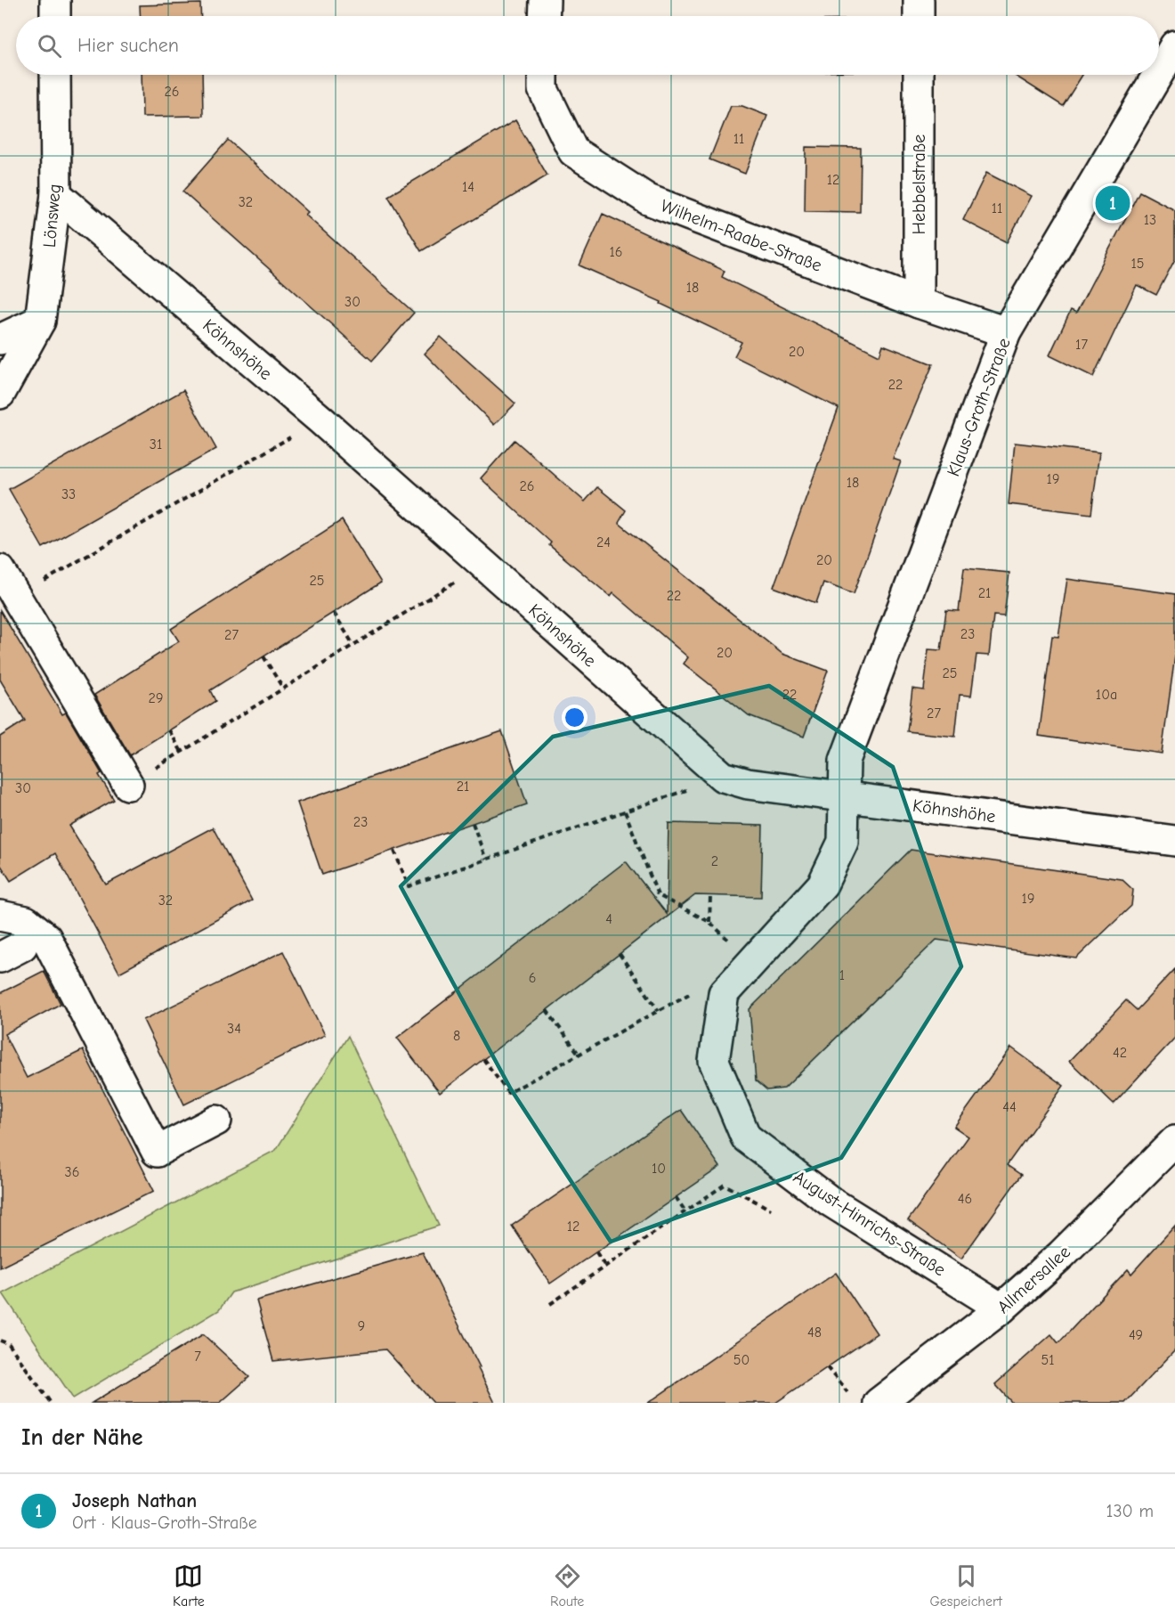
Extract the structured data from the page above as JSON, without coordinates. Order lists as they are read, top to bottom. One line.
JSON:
{"streets":{"street":["Hebbelstraße","Lönsweg","Wilhelm-Raabe-Straße","Köhnshöhe","Klaus-Groth-Straße","August-Hinrichs-Straße","Allmersallee"]},"crossings":[["Hebbelstraße","Wilhelm-Raabe-Straße"],["Lönsweg","Köhnshöhe"],["Wilhelm-Raabe-Straße","Klaus-Groth-Straße"],["Köhnshöhe","Klaus-Groth-Straße"],["August-Hinrichs-Straße","Allmersallee"]],"house_numbers":["26","11","12","14","32","11","13","16","15","18","30","17","20","22","31","19","18","26","33","24","20","25","21","22","23","27","20","25","22","10a","29","27","21","30","23","2","19","32","4","1","6","34","8","42","44","10","36","46","12","9","48","49","7","50","51"],"page":{"search":"Hier suchen","pins":"1","heading":"In der Nähe","list":[{"mark":"1","name":"Joseph Nathan","note":"Ort · Klaus-Groth-Straße","value":"130 m"}],"nav":["Karte","Route","Gespeichert"]}}
